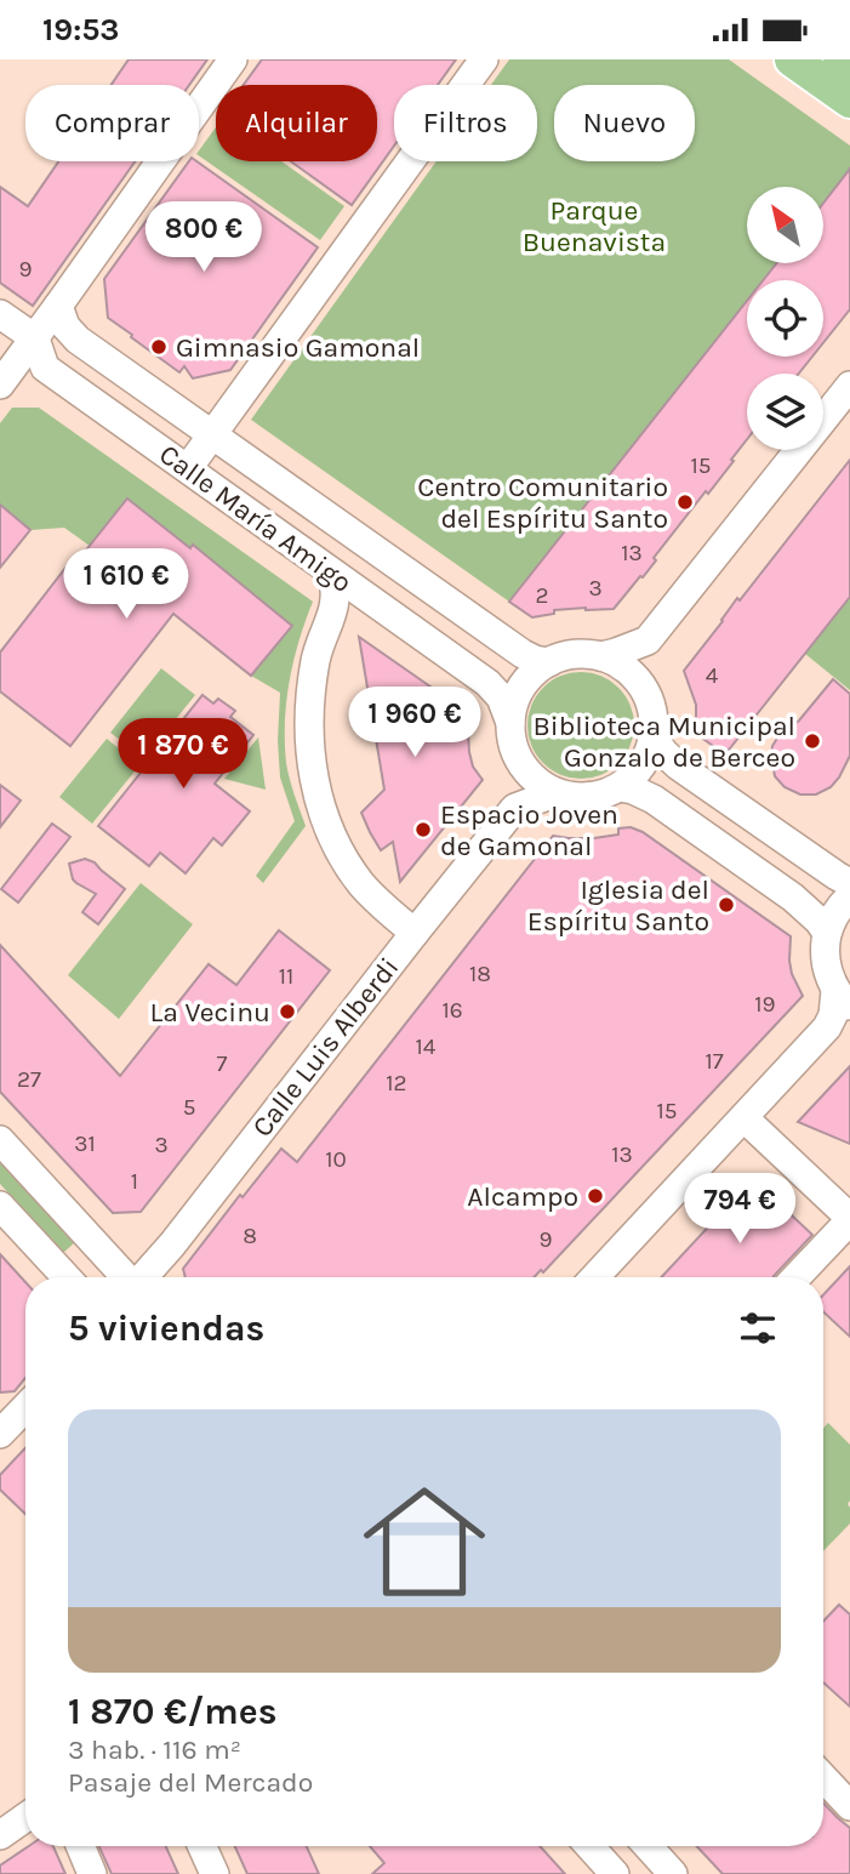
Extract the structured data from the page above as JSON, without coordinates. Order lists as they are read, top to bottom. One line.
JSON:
{"streets":{"street":["Calle María Amigo","Calle Luis Alberdi"]},"parks":["Parque Buenavista"],"places":["Gimnasio Gamonal","Centro Comunitario del Espíritu Santo","Biblioteca Municipal Gonzalo de Berceo","Espacio Joven de Gamonal","Iglesia del Espíritu Santo","La Vecinu","Alcampo"],"house_numbers":["9","15","13","3","2","4","18","11","19","16","14","17","7","27","12","5","15","31","3","13","10","1","8","9"],"north":"top left","page":{"status":"19:53","chip":["Comprar","Alquilar","Filtros","Nuevo"],"price":["800 €","1 610 €","1 960 €","1 870 €","794 €"],"heading":"5 viviendas","list":[{"name":"1 870 €/mes","note":"3 hab. · 116 m² · Pasaje del Mercado"}]}}
